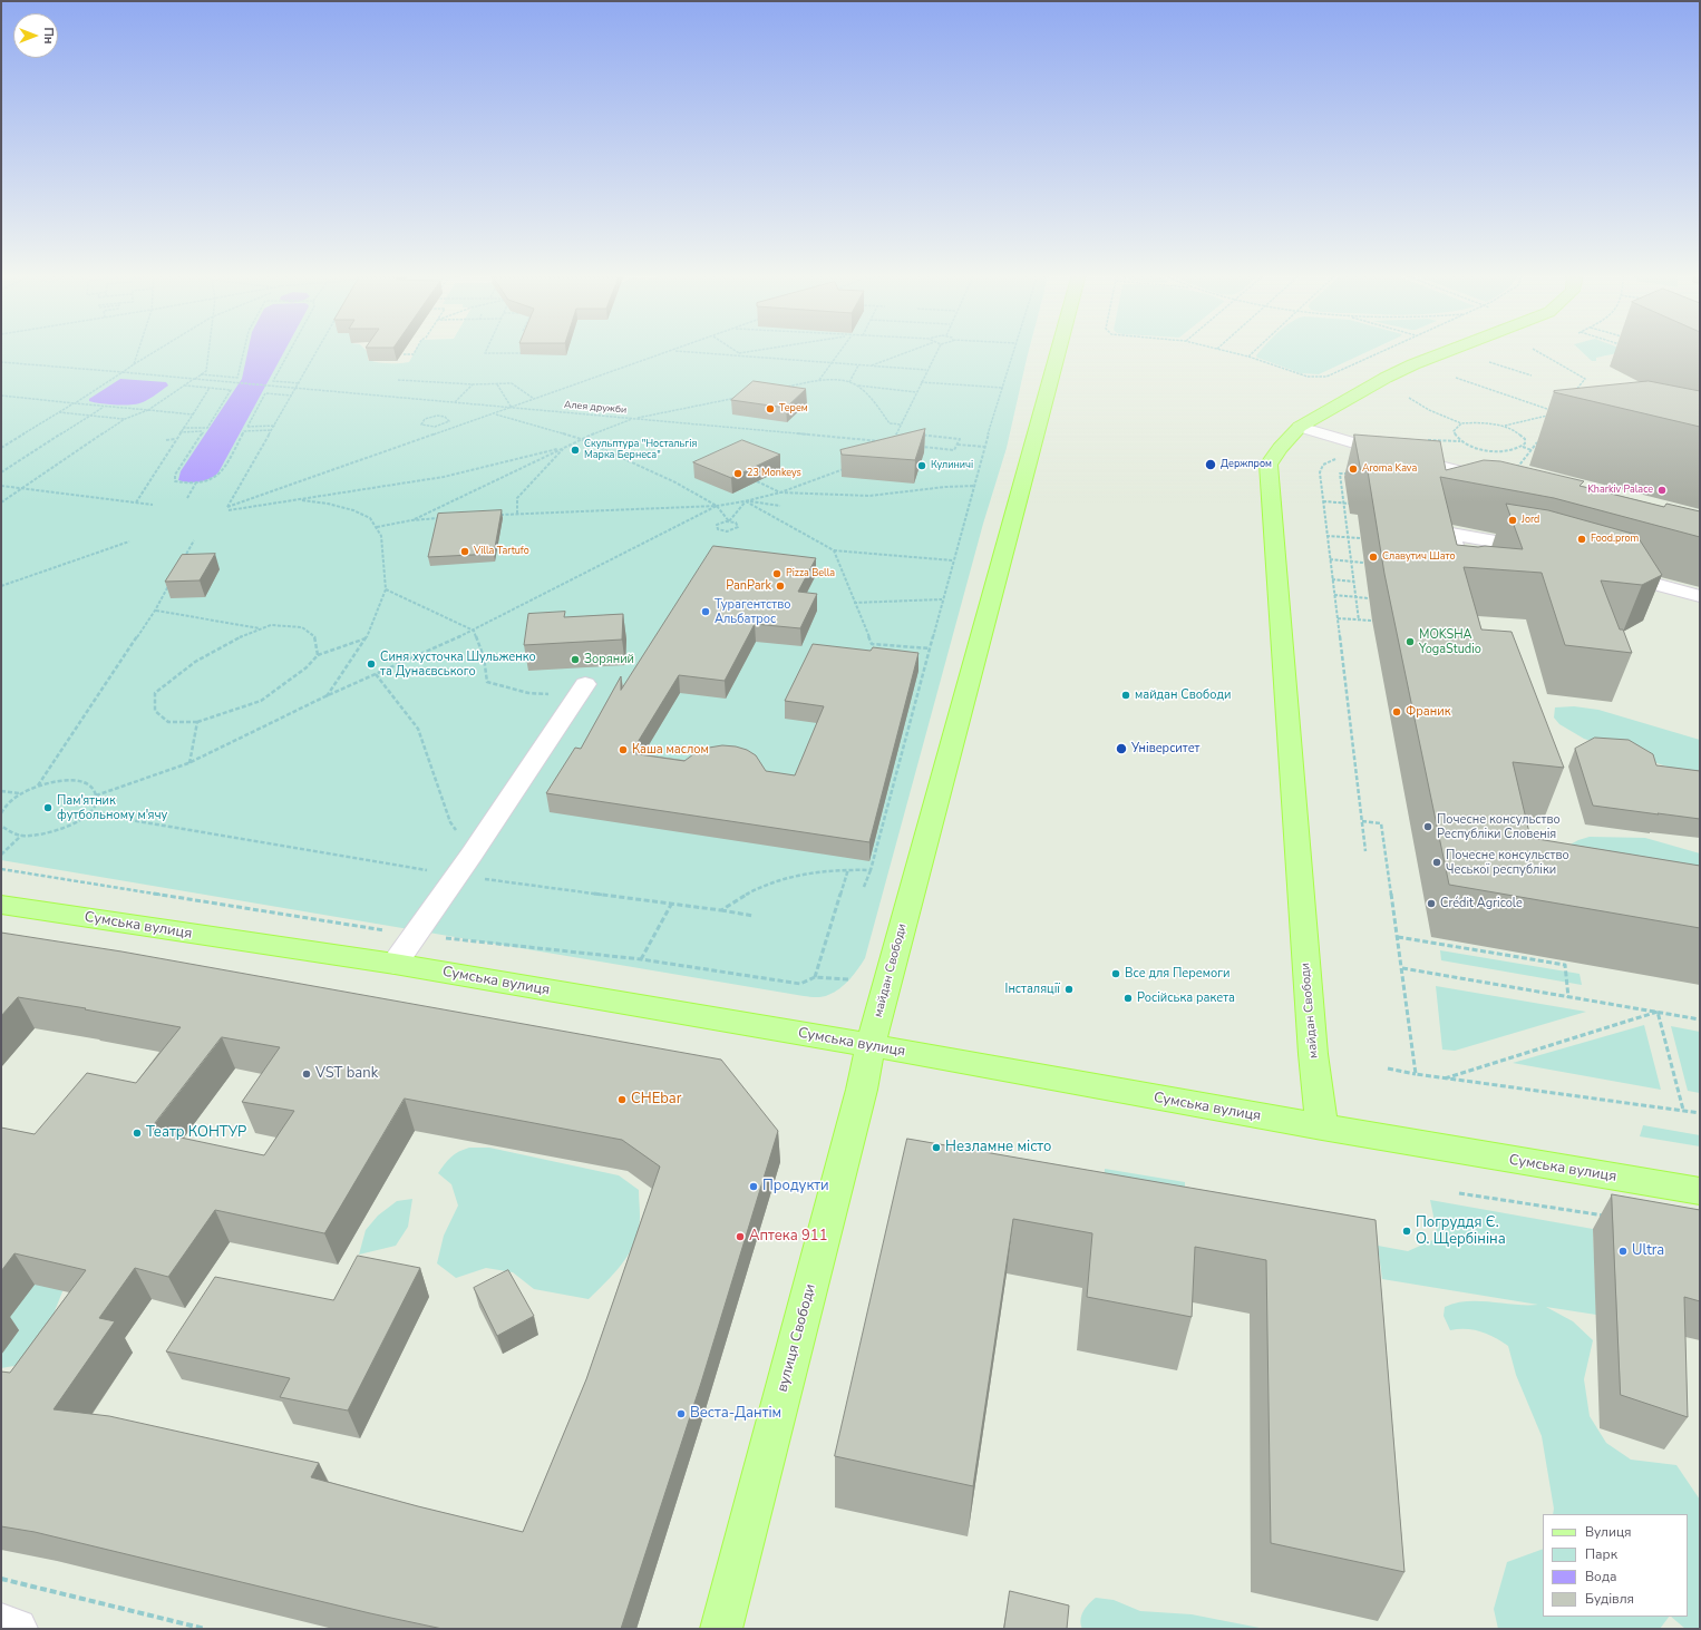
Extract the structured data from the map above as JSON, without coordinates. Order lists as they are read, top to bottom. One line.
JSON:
{"streets":{"main road":["Сумська вулиця","майдан Свободи","вулиця Свободи"],"path":["Алея дружби"]},"crossings":[["Сумська вулиця","майдан Свободи"],["Сумська вулиця","вулиця Свободи"],["майдан Свободи","вулиця Свободи"]],"places":["Терем","Скульптура \"Ностальгія Марка Бернеса\"","Держпром","Кулиничі","Aroma Kava","23 Monkeys","Kharkiv Palace","Jord","Food.prom","Villa Tartufo","Славутич Шато","Pizza Bella","PanPark","Турагентство Альбатрос","MOKSHA YogaStudio","Зоряний","Синя хусточка Шульженко та Дунаєвського","майдан Свободи","Франик","Університет","Каша маслом","Пам'ятник футбольному м'ячу","Почесне консульство Республіки Словенія","Почесне консульство Чеської республіки","Crédit Agricole","Все для Перемоги","Інсталяції","Російська ракета","VST bank","CHEbar","Театр КОНТУР","Незламне місто","Продукти","Погруддя Є. О. Щербініна","Аптека 911","Ultra","Веста-Дантім"],"legend":["Вулиця","Парк","Вода","Будівля"],"north":"right"}
